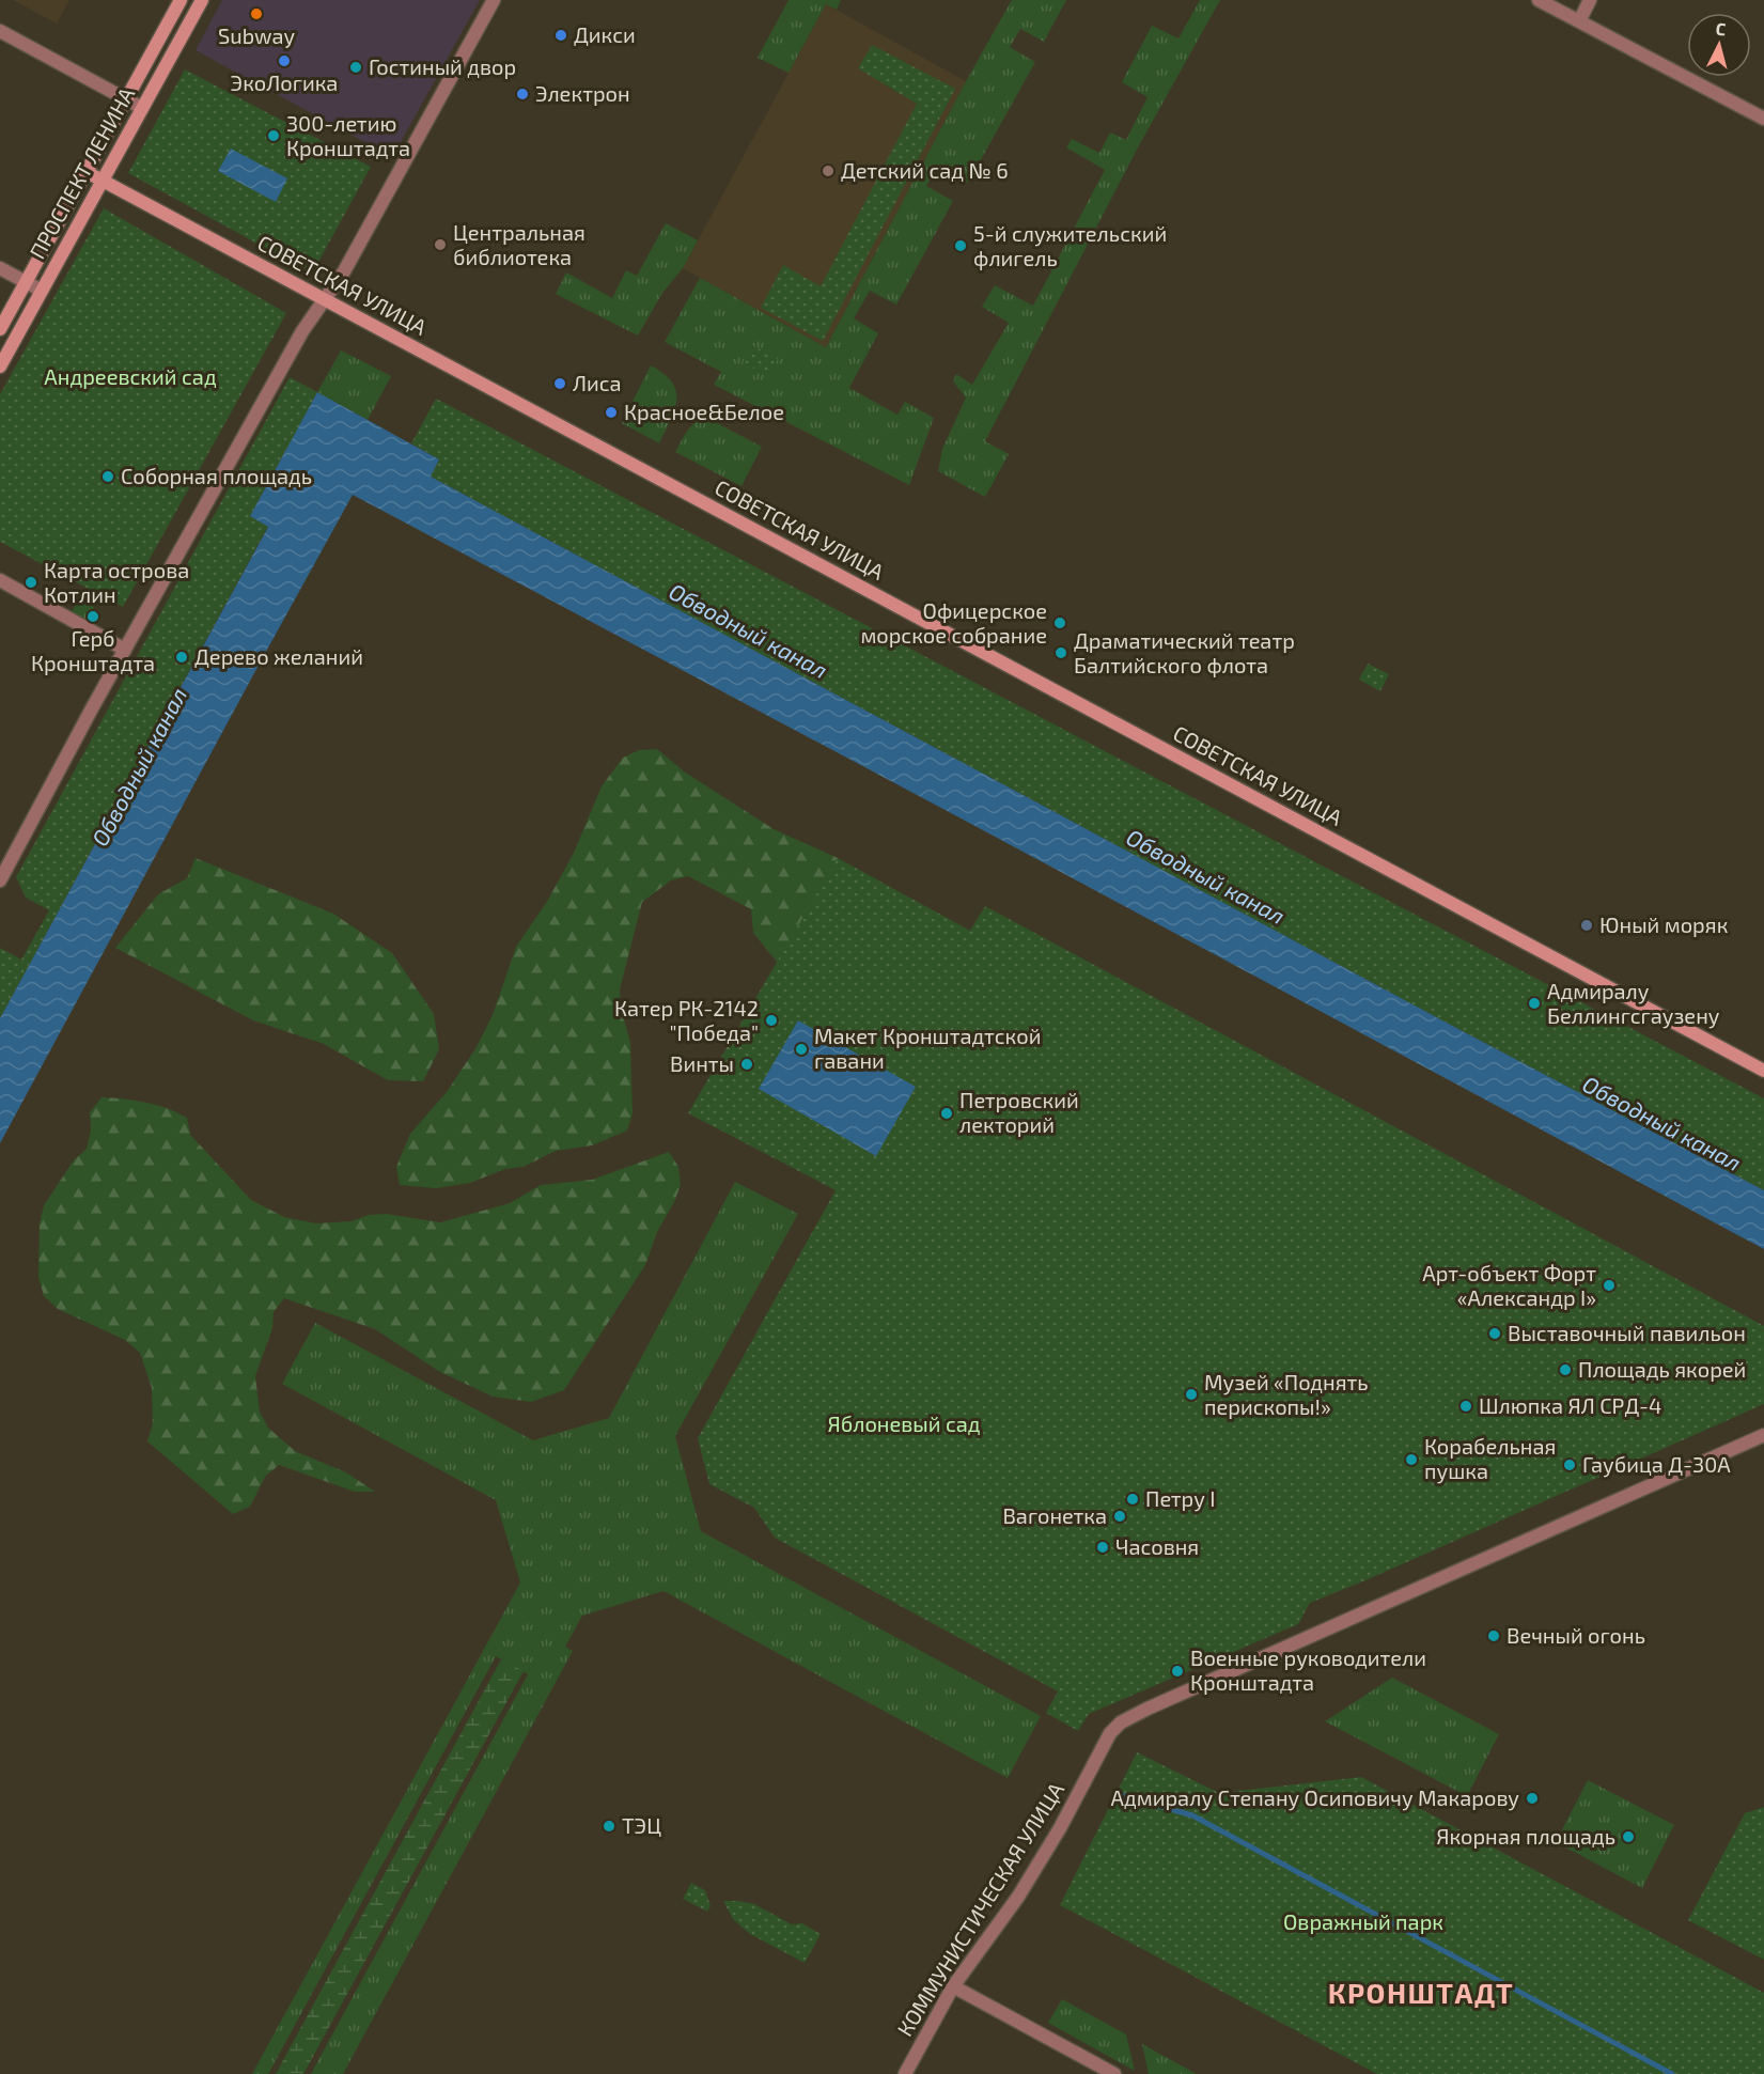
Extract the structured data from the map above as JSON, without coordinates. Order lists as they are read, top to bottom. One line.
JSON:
{"streets":{"street":["ПРОСПЕКТ ЛЕНИНА","СОВЕТСКАЯ УЛИЦА","КОММУНИСТИЧЕСКАЯ УЛИЦА"]},"crossings":[["ПРОСПЕКТ ЛЕНИНА","СОВЕТСКАЯ УЛИЦА"]],"districts":["КРОНШТАДТ"],"water":["Обводный канал"],"parks":["Андреевский сад","Яблоневый сад","Овражный парк"],"places":["Subway","Дикси","ЭкоЛогика","Гостиный двор","Электрон","300-летию Кронштадта","Детский сад № 6","Центральная библиотека","5-й служительский флигель","Лиса","Красное&Белое","Соборная площадь","Карта острова Котлин","Герб Кронштадта","Офицерское морское собрание","Драматический театр Балтийского флота","Дерево желаний","Юный моряк","Адмиралу Беллингсгаузену","Катер РК-2142 \"Победа\"","Макет Кронштадтской гавани","Винты","Петровский лекторий","Арт-объект Форт «Александр I»","Выставочный павильон","Площадь якорей","Музей «Поднять перископы!»","Шлюпка ЯЛ СРД-4","Корабельная пушка","Гаубица Д-30А","Петру I","Вагонетка","Часовня","Вечный огонь","Военные руководители Кронштадта","Адмиралу Степану Осиповичу Макарову","ТЭЦ","Якорная площадь"],"north":"top"}
